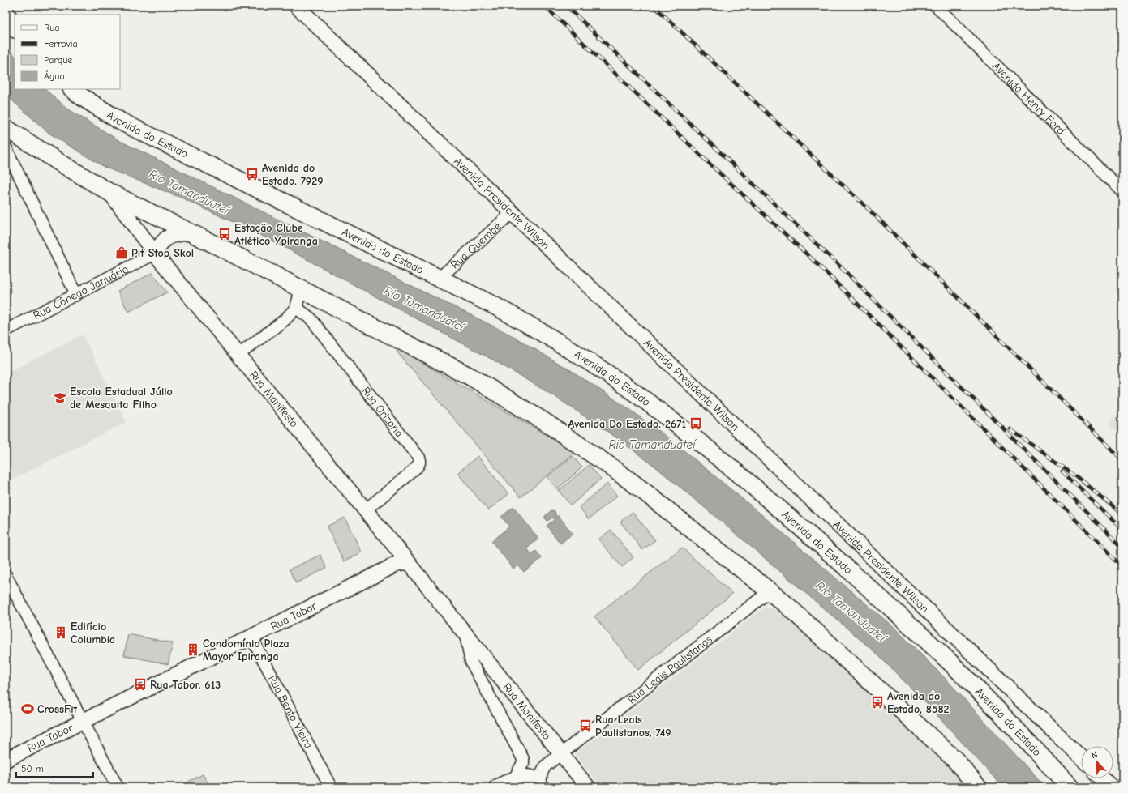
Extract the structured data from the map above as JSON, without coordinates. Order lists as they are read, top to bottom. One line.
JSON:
{"streets":{"highway":["Avenida do Estado"],"main road":["Avenida Presidente Wilson","Rua Manifesto","Rua Tabor","Rua Leais Paulistanos"],"street":["Avenida Henry Ford","Rua Guembé","Rua Cônego Januário","Rua Orizona","Rua Bento Vieira"]},"crossings":[["Avenida do Estado","Rua Guembé"],["Avenida Presidente Wilson","Rua Guembé"],["Rua Cônego Januário","Rua Manifesto"],["Rua Manifesto","Rua Orizona"],["Rua Manifesto","Rua Tabor"],["Rua Manifesto","Rua Leais Paulistanos"],["Rua Tabor","Rua Bento Vieira"]],"water":["Rio Tamanduateí"],"places":{"bus stop":["Avenida do Estado, 7929","Estação Clube Atlético Ypiranga","Avenida Do Estado, 2671","Rua Tabor, 613","Avenida do Estado, 8582","Rua Leais Paulistanos, 749"],"shop":["Pit Stop Skol"],"school or university":["Escola Estadual Júlio de Mesquita Filho"],"building":["Edifício Columbia","Condomínio Plaza Mayor Ipiranga"],"sports":["CrossFit"]},"legend":["Rua","Ferrovia","Parque","Água"],"scale_bar":"50 m","north":"top"}
